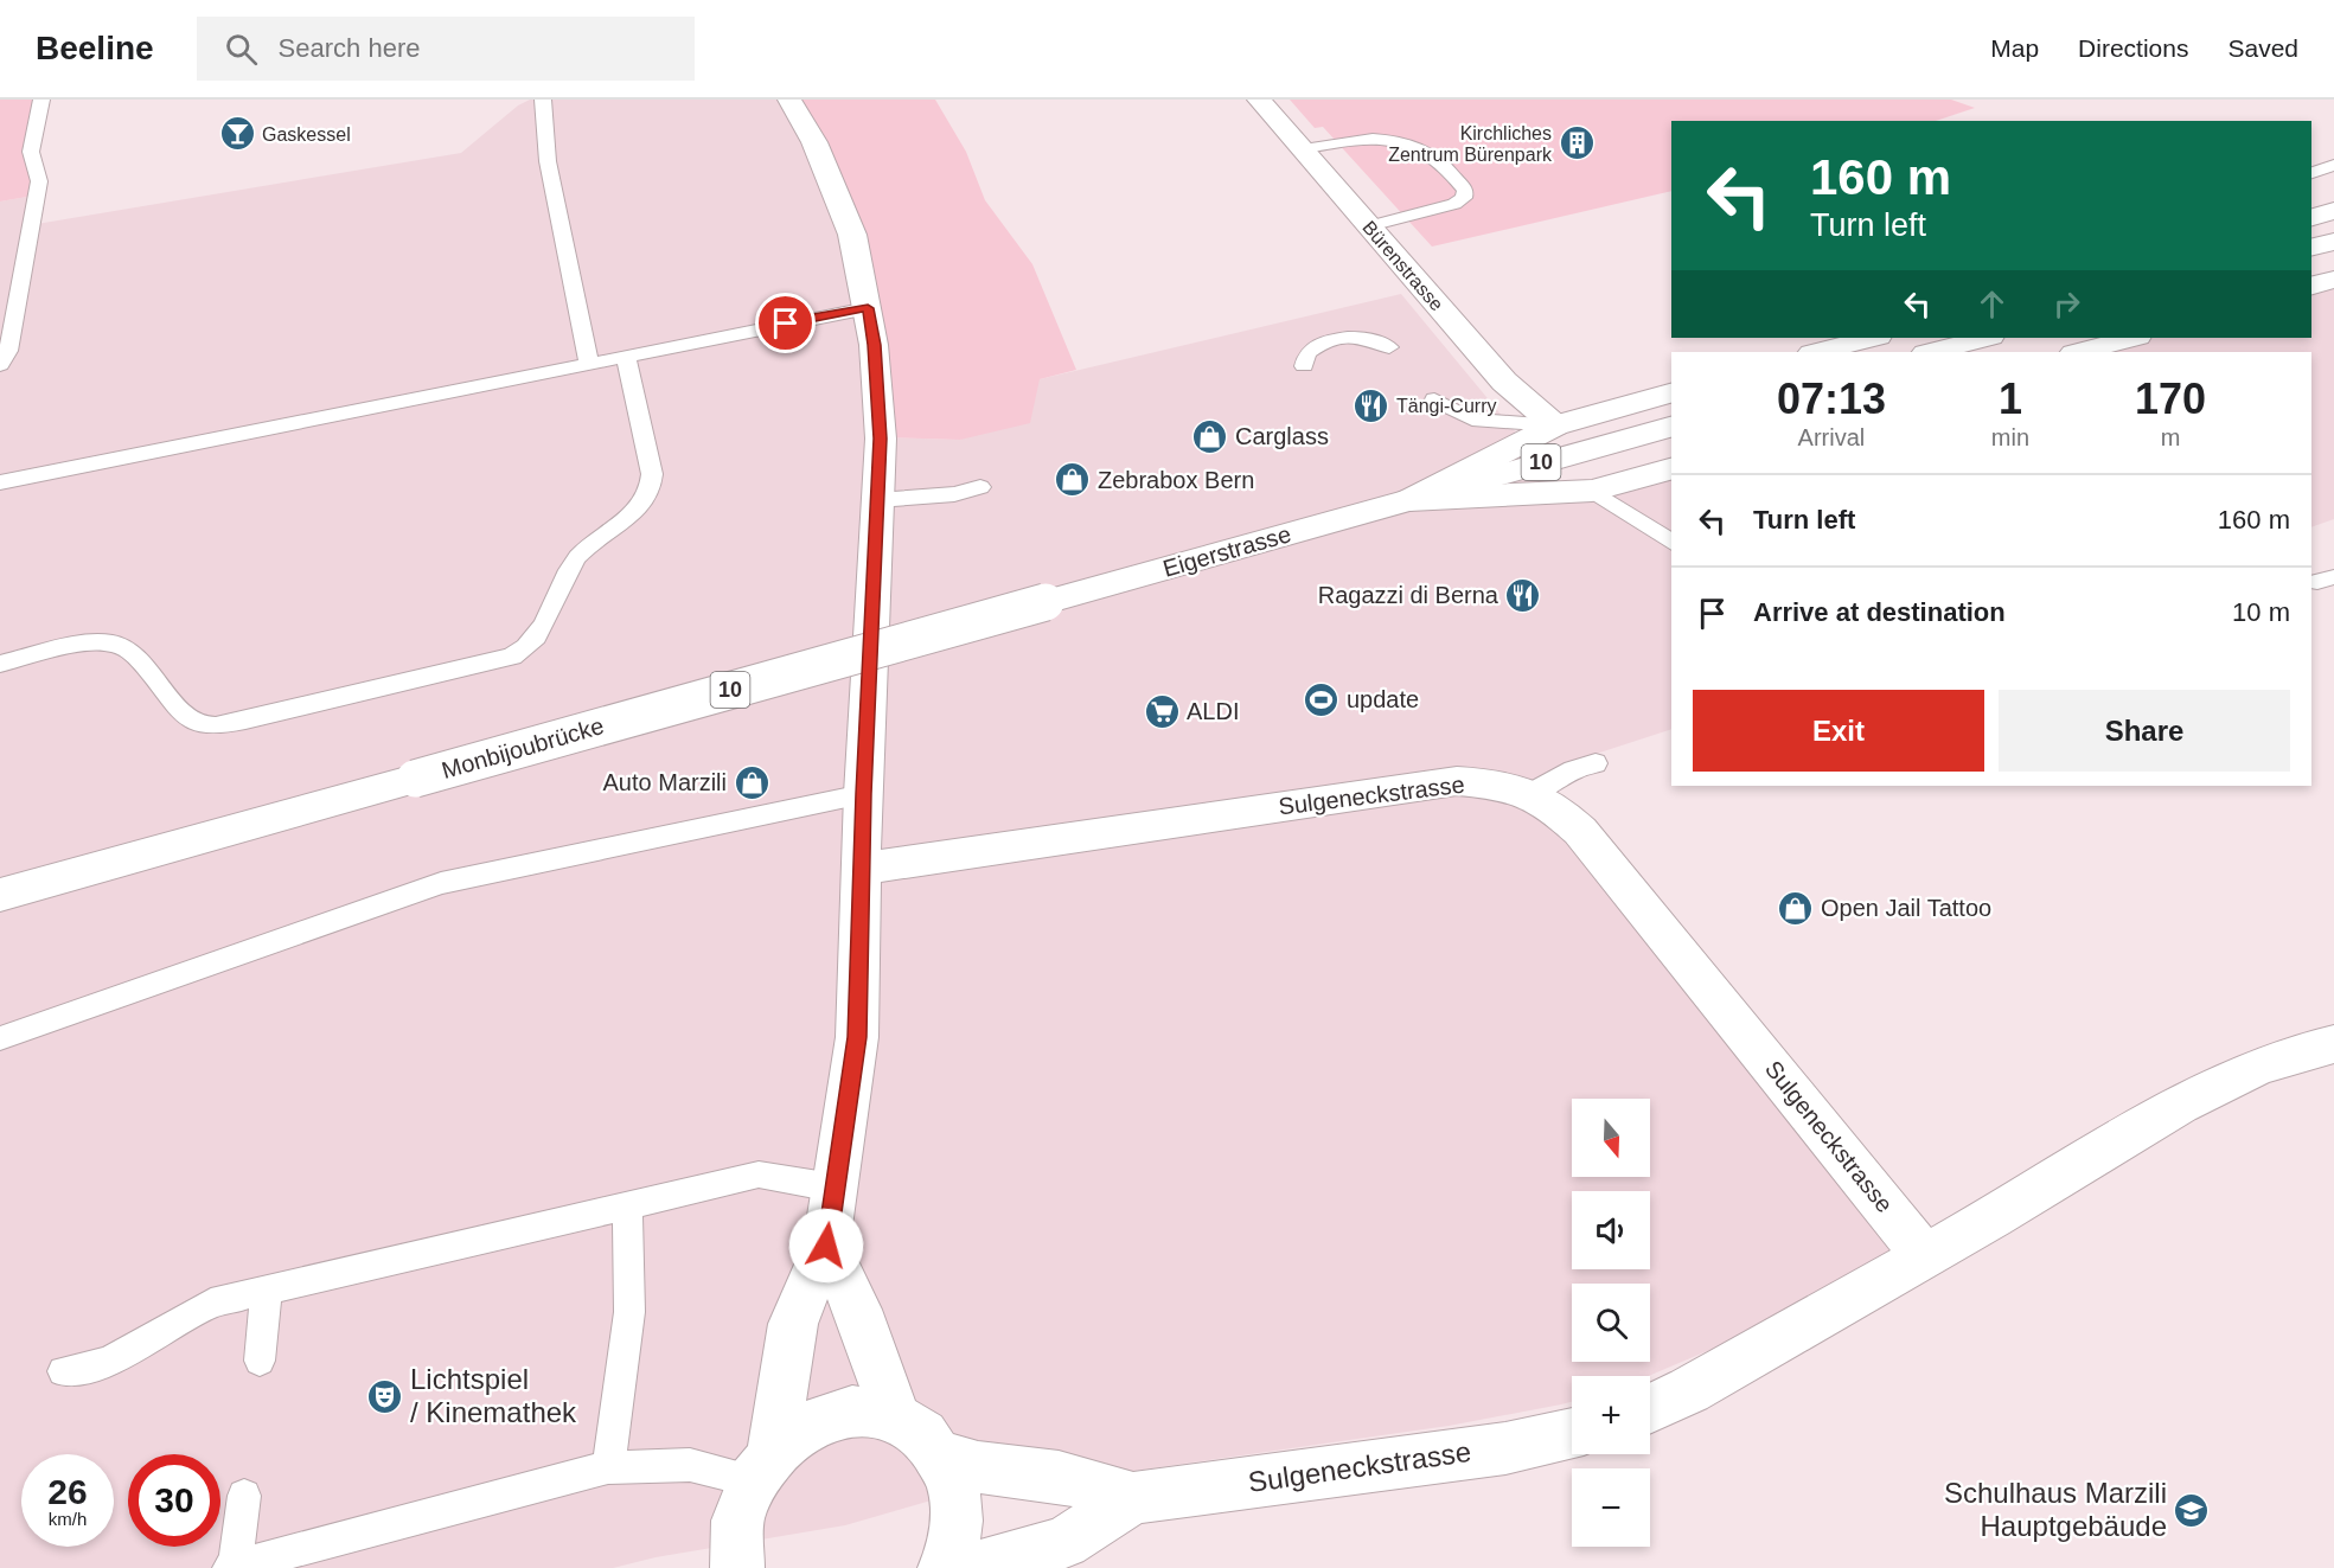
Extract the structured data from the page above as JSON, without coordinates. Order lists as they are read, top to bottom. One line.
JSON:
{"streets":{"street":["Bürenstrasse","10","Eigerstrasse","Monbijoubrücke","Sulgeneckstrasse"]},"crossings":[["Bürenstrasse","Eigerstrasse"],["Eigerstrasse","Monbijoubrücke"]],"places":{"bar":["Gaskessel"],"building":["Kirchliches Zentrum Bürenpark"],"restaurant":["Tängi-Curry","Ragazzi di Berna"],"shop":["Carglass","Zebrabox Bern","Auto Marzili","Open Jail Tattoo"],"sports":["update"],"supermarket":["ALDI"],"theatre":["Lichtspiel / Kinemathek"],"school or university":["Schulhaus Marzili Hauptgebäude"]},"north":"bottom","page":{"header":"Beeline","search":"Search here","nav":["Map","Directions","Saved"],"turn":["160 m","Turn left"],"eta":["07:13","Arrival","1","min","170","m"],"list":[{"name":"Turn left","value":"160 m"},{"name":"Arrive at destination","value":"10 m"}],"buttons":["Exit","Share"],"map_buttons":["+","−"],"speed":"26 km/h","limit":"30"}}
